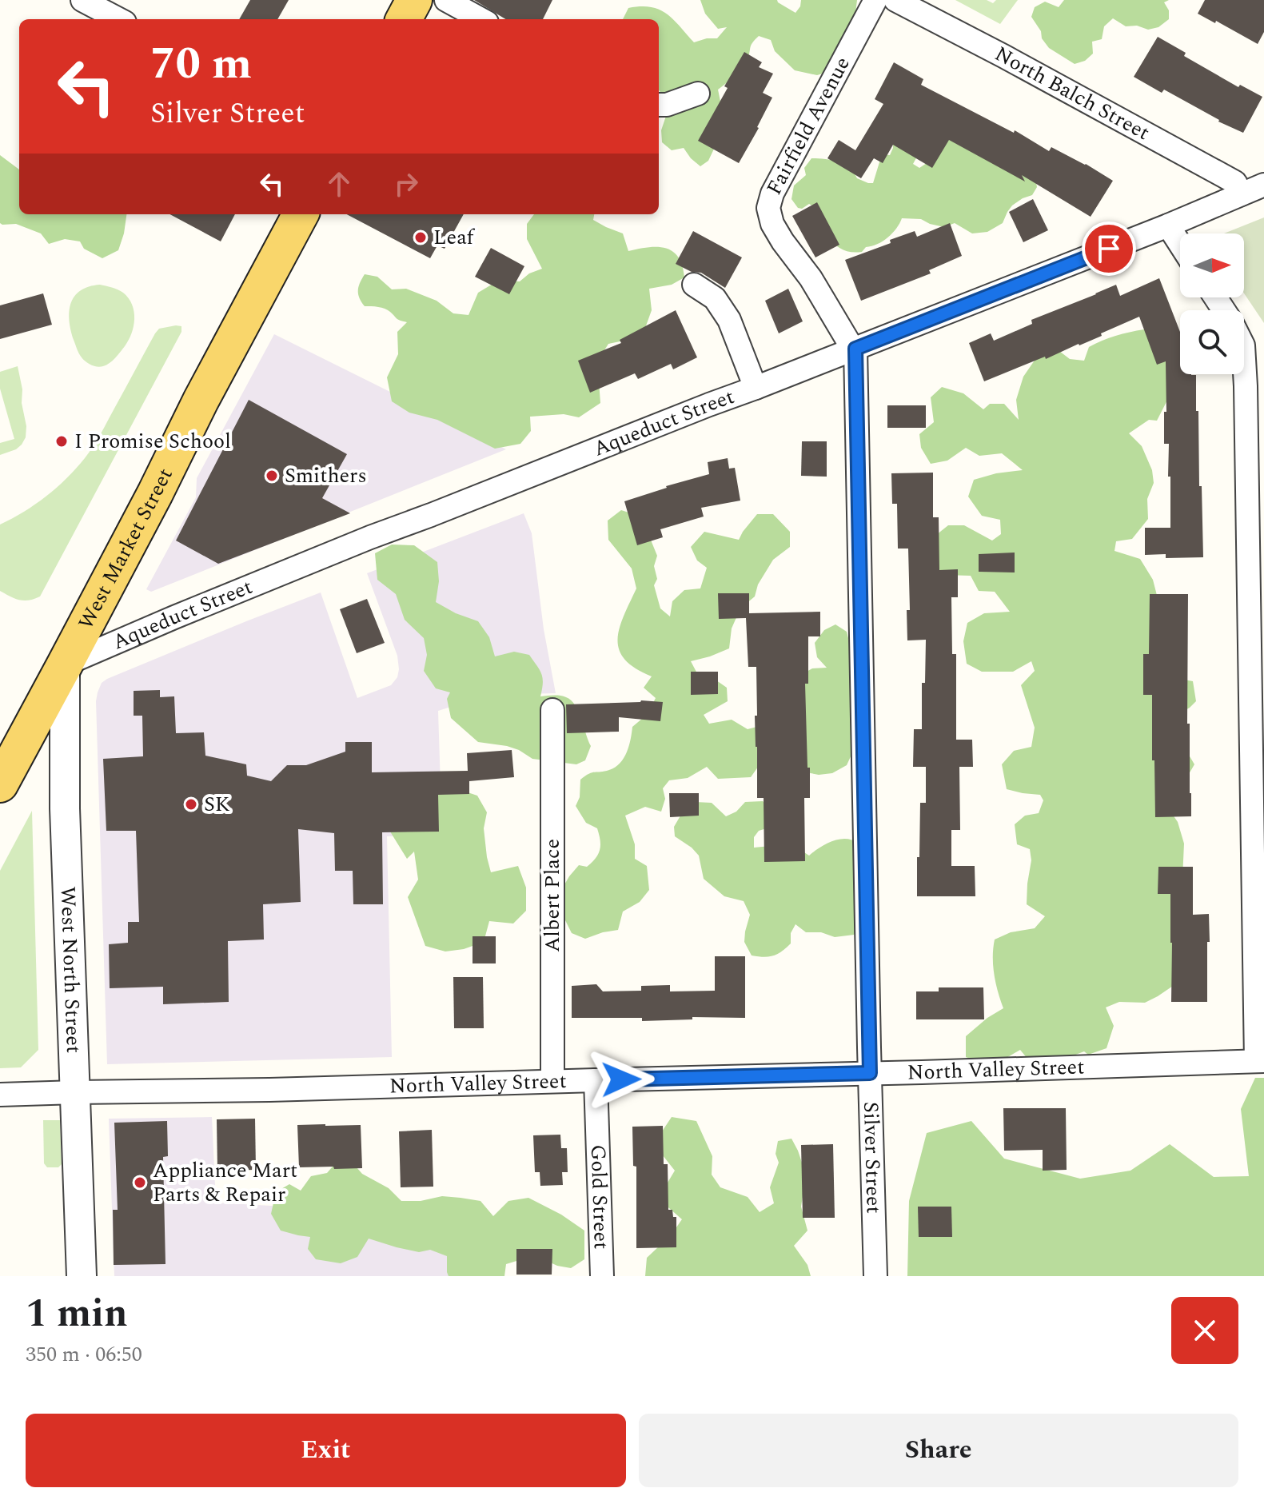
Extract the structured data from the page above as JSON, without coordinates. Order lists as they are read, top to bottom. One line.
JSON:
{"streets":{"main road":["West Market Street"],"street":["North Balch Street","Fairfield Avenue","Aqueduct Street","Albert Place","West North Street","North Valley Street","Silver Street","Gold Street"]},"crossings":[["North Balch Street","Aqueduct Street"],["Fairfield Avenue","Aqueduct Street"],["Fairfield Avenue","Silver Street"],["Aqueduct Street","West Market Street"],["Aqueduct Street","West North Street"],["Aqueduct Street","Silver Street"],["West Market Street","West North Street"],["Albert Place","North Valley Street"],["West North Street","North Valley Street"],["North Valley Street","Silver Street"],["North Valley Street","Gold Street"]],"places":["Leaf","I Promise School","Smithers","SK","Appliance Mart Parts & Repair"],"north":"right","page":{"turn":["70 m","Silver Street"],"heading":["1 min","350 m · 06:50"],"buttons":["Exit","Share"]}}
